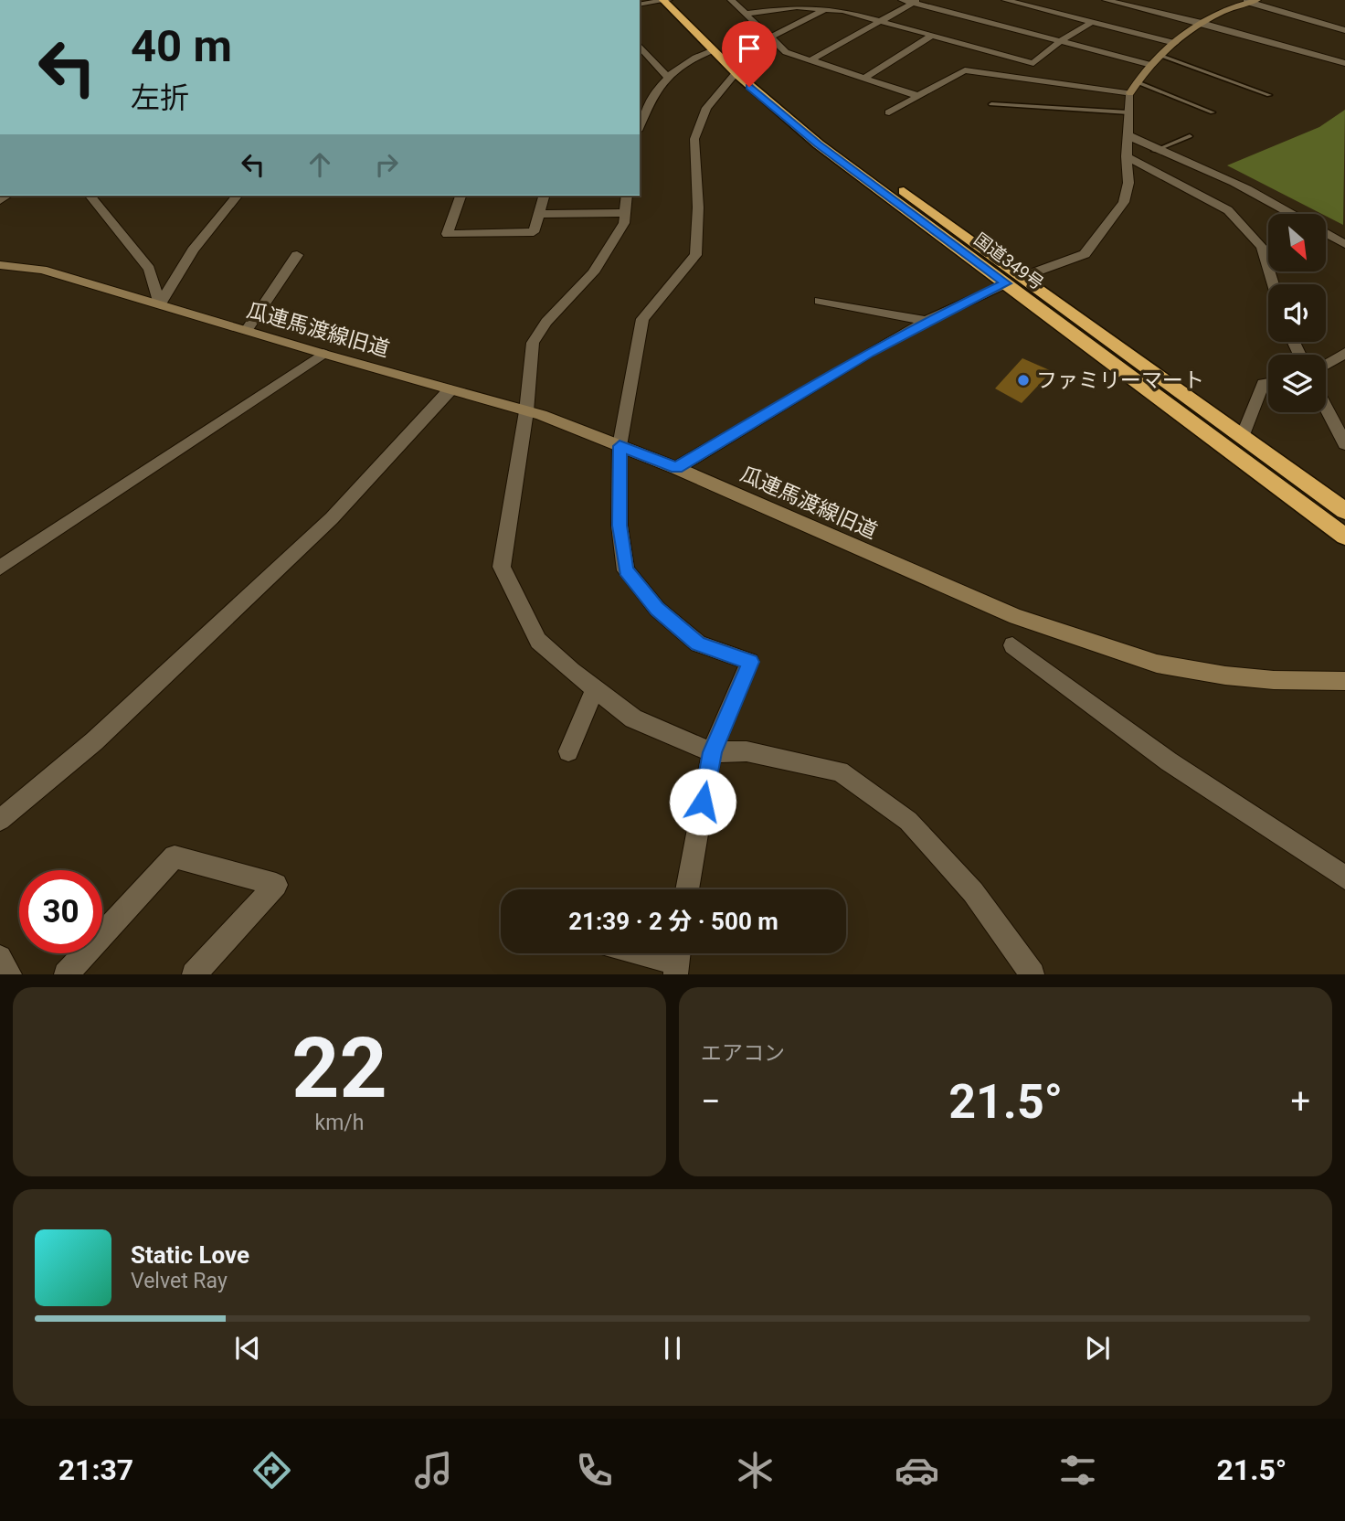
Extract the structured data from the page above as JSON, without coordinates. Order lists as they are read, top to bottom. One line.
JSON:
{"streets":{"highway":["国道349号"],"street":["瓜連馬渡線旧道"]},"places":["ファミリーマート"],"north":"bottom right","page":{"turn":["40 m","左折"],"limit":"30","trip":"21:39 · 2 分 · 500 m","tile":[["22","km/h"],"エアコン"],"heat":["−","21.5°","+"],"song":["Static Love","Velvet Ray"],"tabs":["21:37","21.5°"]}}
